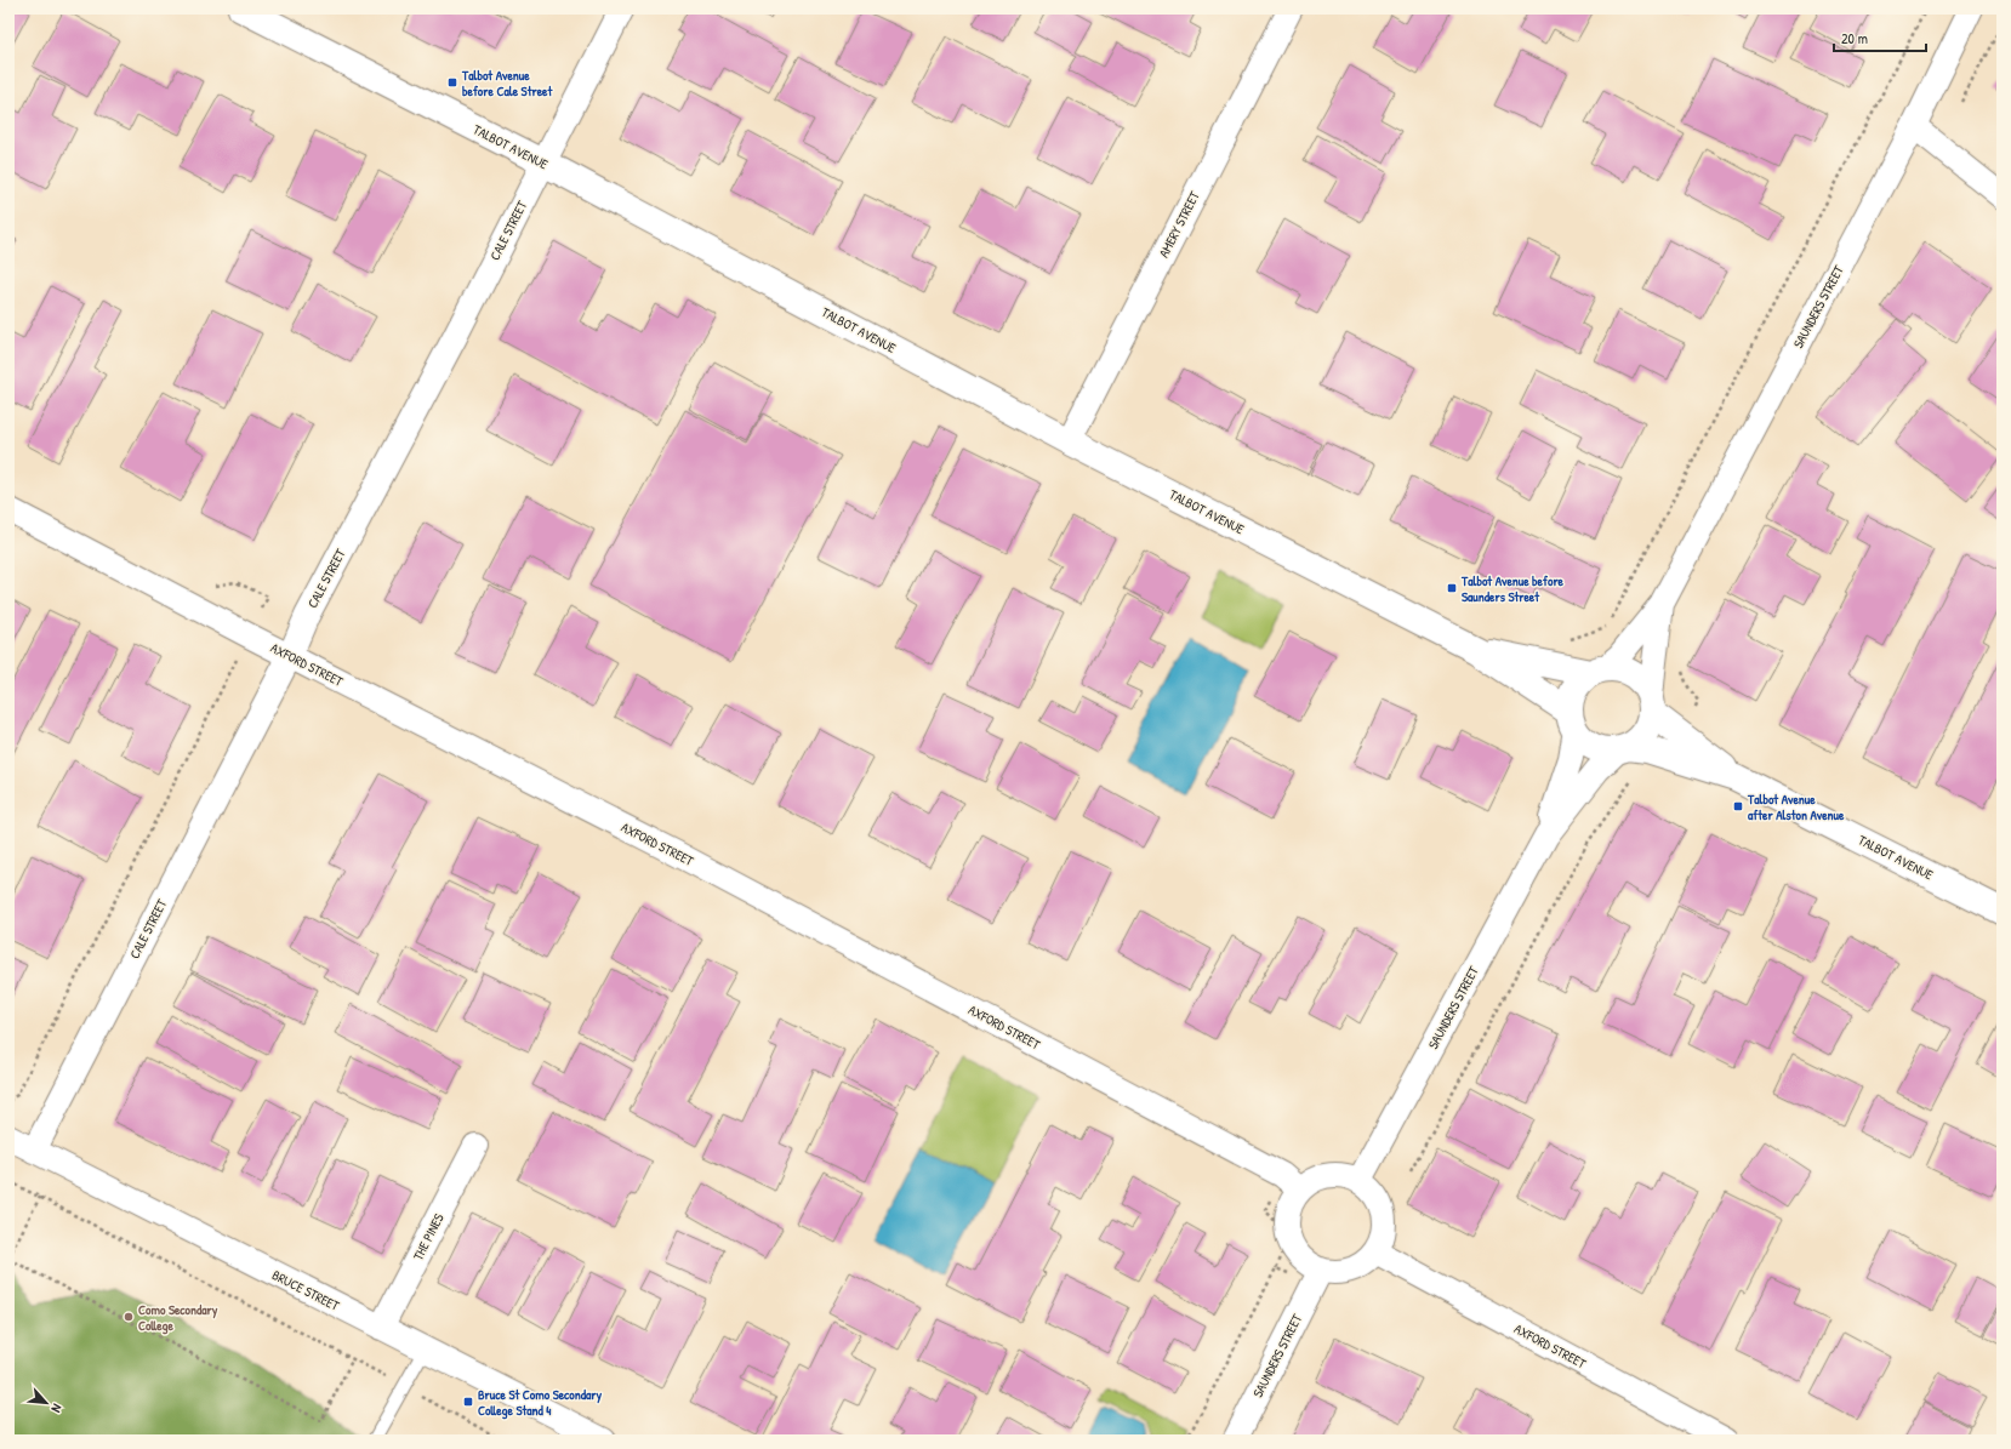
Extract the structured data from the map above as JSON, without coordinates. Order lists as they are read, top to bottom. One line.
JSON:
{"streets":{"street":["TALBOT AVENUE","AMERY STREET","CALE STREET","SAUNDERS STREET","AXFORD STREET","THE PINES","BRUCE STREET"]},"crossings":[["TALBOT AVENUE","AMERY STREET"],["TALBOT AVENUE","CALE STREET"],["TALBOT AVENUE","SAUNDERS STREET"],["CALE STREET","AXFORD STREET"],["CALE STREET","BRUCE STREET"],["SAUNDERS STREET","AXFORD STREET"],["THE PINES","BRUCE STREET"]],"places":{"transit":["Talbot Avenue before Cale Street","Talbot Avenue before Saunders Street","Talbot Avenue after Alston Avenue","Bruce St Como Secondary College Stand 4"],"other":["Como Secondary College"]},"scale_bar":"20 m","north":"bottom right"}
